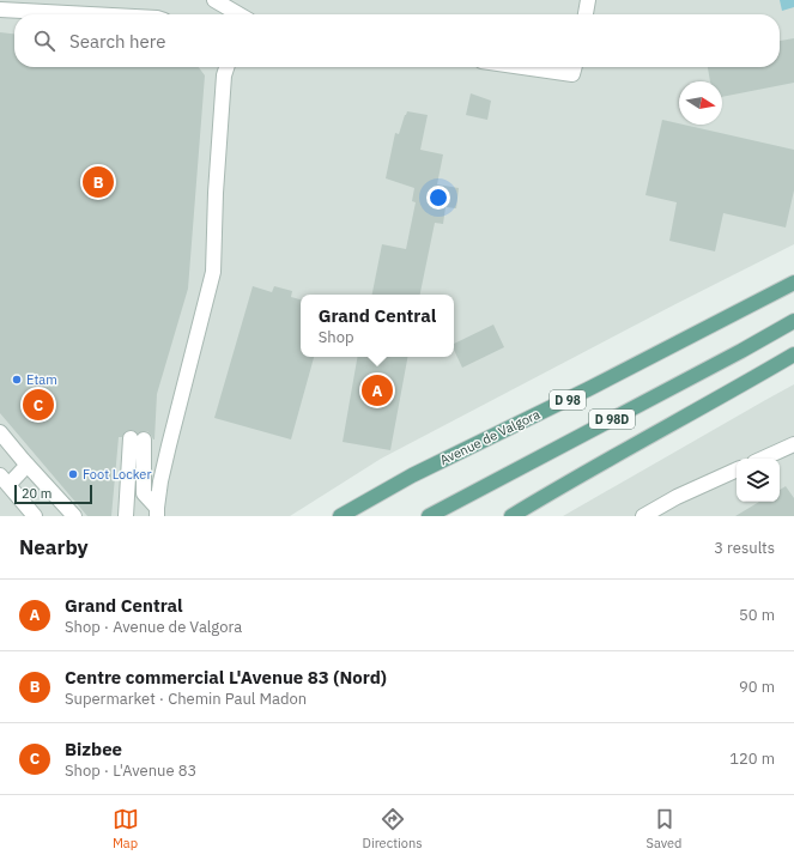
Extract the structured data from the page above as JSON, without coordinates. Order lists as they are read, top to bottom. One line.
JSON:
{"streets":{"main road":["D 98","D 98D","Avenue de Valgora"]},"places":["Etam","Foot Locker"],"scale_bar":"20 m","north":"right","page":{"search":"Search here","pins":["B","A","C"],"popup":["Grand Central","Shop"],"scale":"20 m","heading":["Nearby","3 results"],"list":[{"mark":"A","name":"Grand Central","note":"Shop · Avenue de Valgora","value":"50 m"},{"mark":"B","name":"Centre commercial L'Avenue 83 (Nord)","note":"Supermarket · Chemin Paul Madon","value":"90 m"},{"mark":"C","name":"Bizbee","note":"Shop · L'Avenue 83","value":"120 m"}],"nav":["Map","Directions","Saved"]}}
